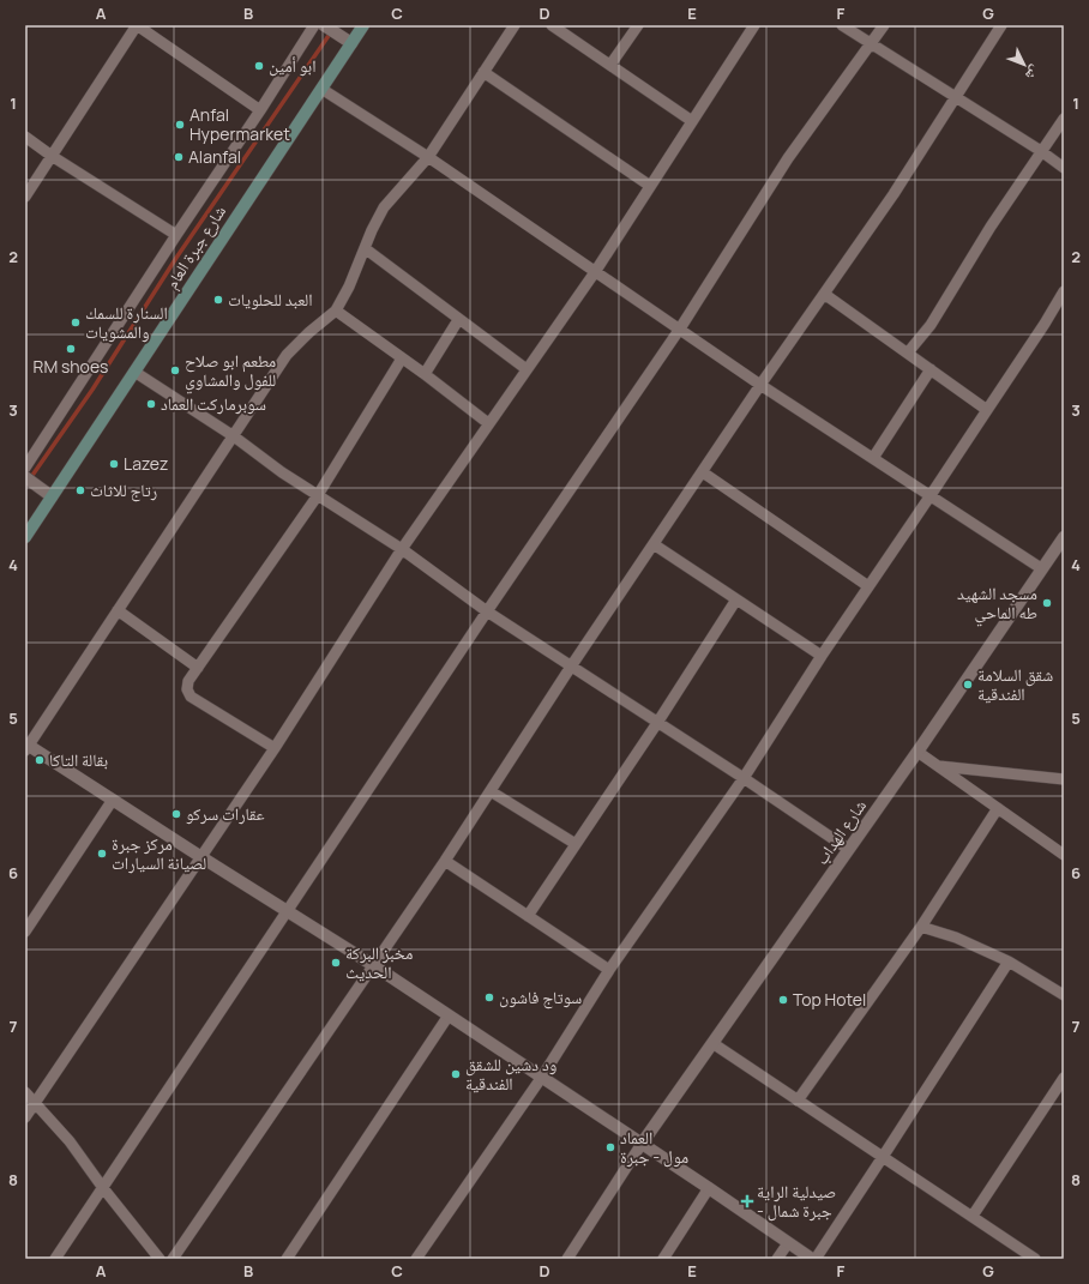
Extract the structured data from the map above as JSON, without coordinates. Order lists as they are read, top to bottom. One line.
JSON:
{"streets":{"main road":["شارع جبرة العام"],"street":["شارع الهداب"]},"places":{"other":["ابو أمين","Anfal Hypermarket","Alanfal","العبد للحلويات","السنارة للسمك والمشويات","RM shoes","مطعم ابو صلاح للفول والمشاوي","سوبرماركت العماد","Lazez","رتاج للاثاث","مسجد الشهيد طه الماحي","شقق السلامة الفندقية","بقالة التاكا","عقارات سركو","مركز جبرة لصيانة السيارات","مخبز البركة الحديث","سوتاج فاشون","Top Hotel","ود دشين للشقق الفندقية","العماد مول - جبرة"],"health":["صيدلية الراية - جبرة شمال"]},"north":"bottom right","grid":{"columns":["A","B","C","D","E","F","G"],"rows":["1","2","3","4","5","6","7","8"]}}
